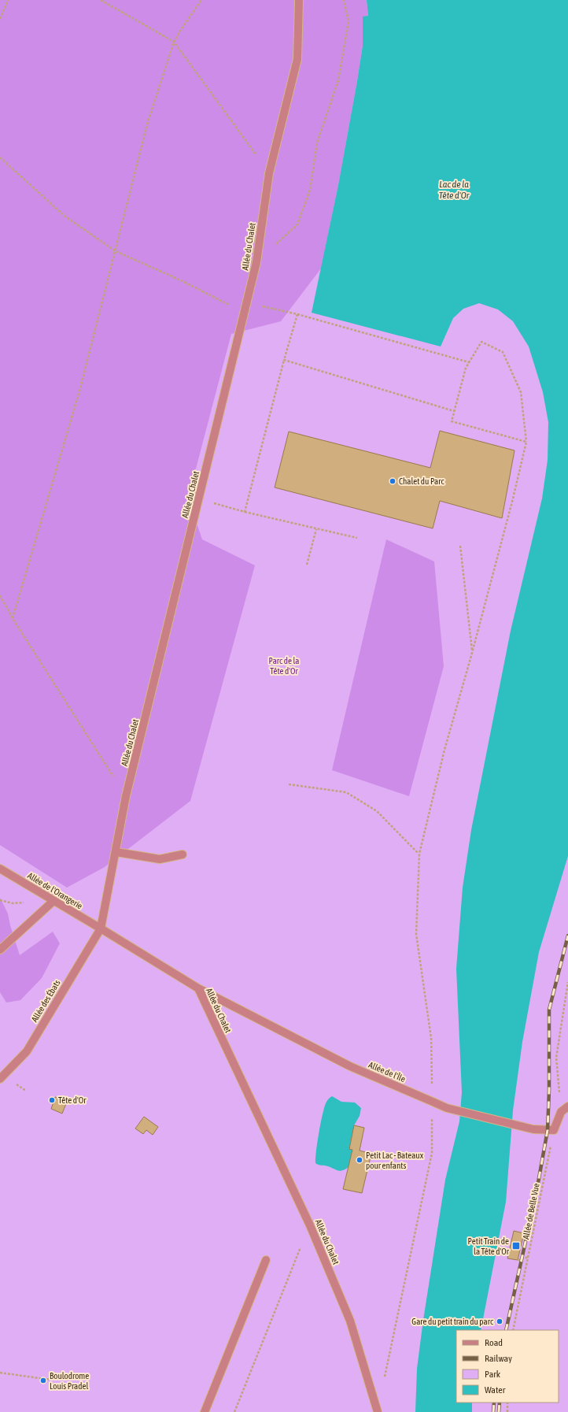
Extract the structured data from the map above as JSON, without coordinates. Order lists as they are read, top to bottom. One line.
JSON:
{"streets":{"street":["Allée du Chalet","Allée de l'Orangerie","Allée des Ébats","Allée de l'Île"],"path":["Allée de Belle Vue"]},"crossings":[["Allée du Chalet","Allée de l'Orangerie"],["Allée du Chalet","Allée des Ébats"],["Allée du Chalet","Allée de l'Île"],["Allée de l'Orangerie","Allée des Ébats"],["Allée de l'Île","Allée de Belle Vue"]],"water":["Lac de la Tête d'Or"],"parks":["Parc de la Tête d'Or"],"places":{"other":["Chalet du Parc","Tête d'Or","Petit Lac - Bateaux pour enfants","Gare du petit train du parc","Boulodrome Louis Pradel"],"transit":["Petit Train de la Tête d'Or"]},"legend":["Road","Railway","Park","Water"]}
